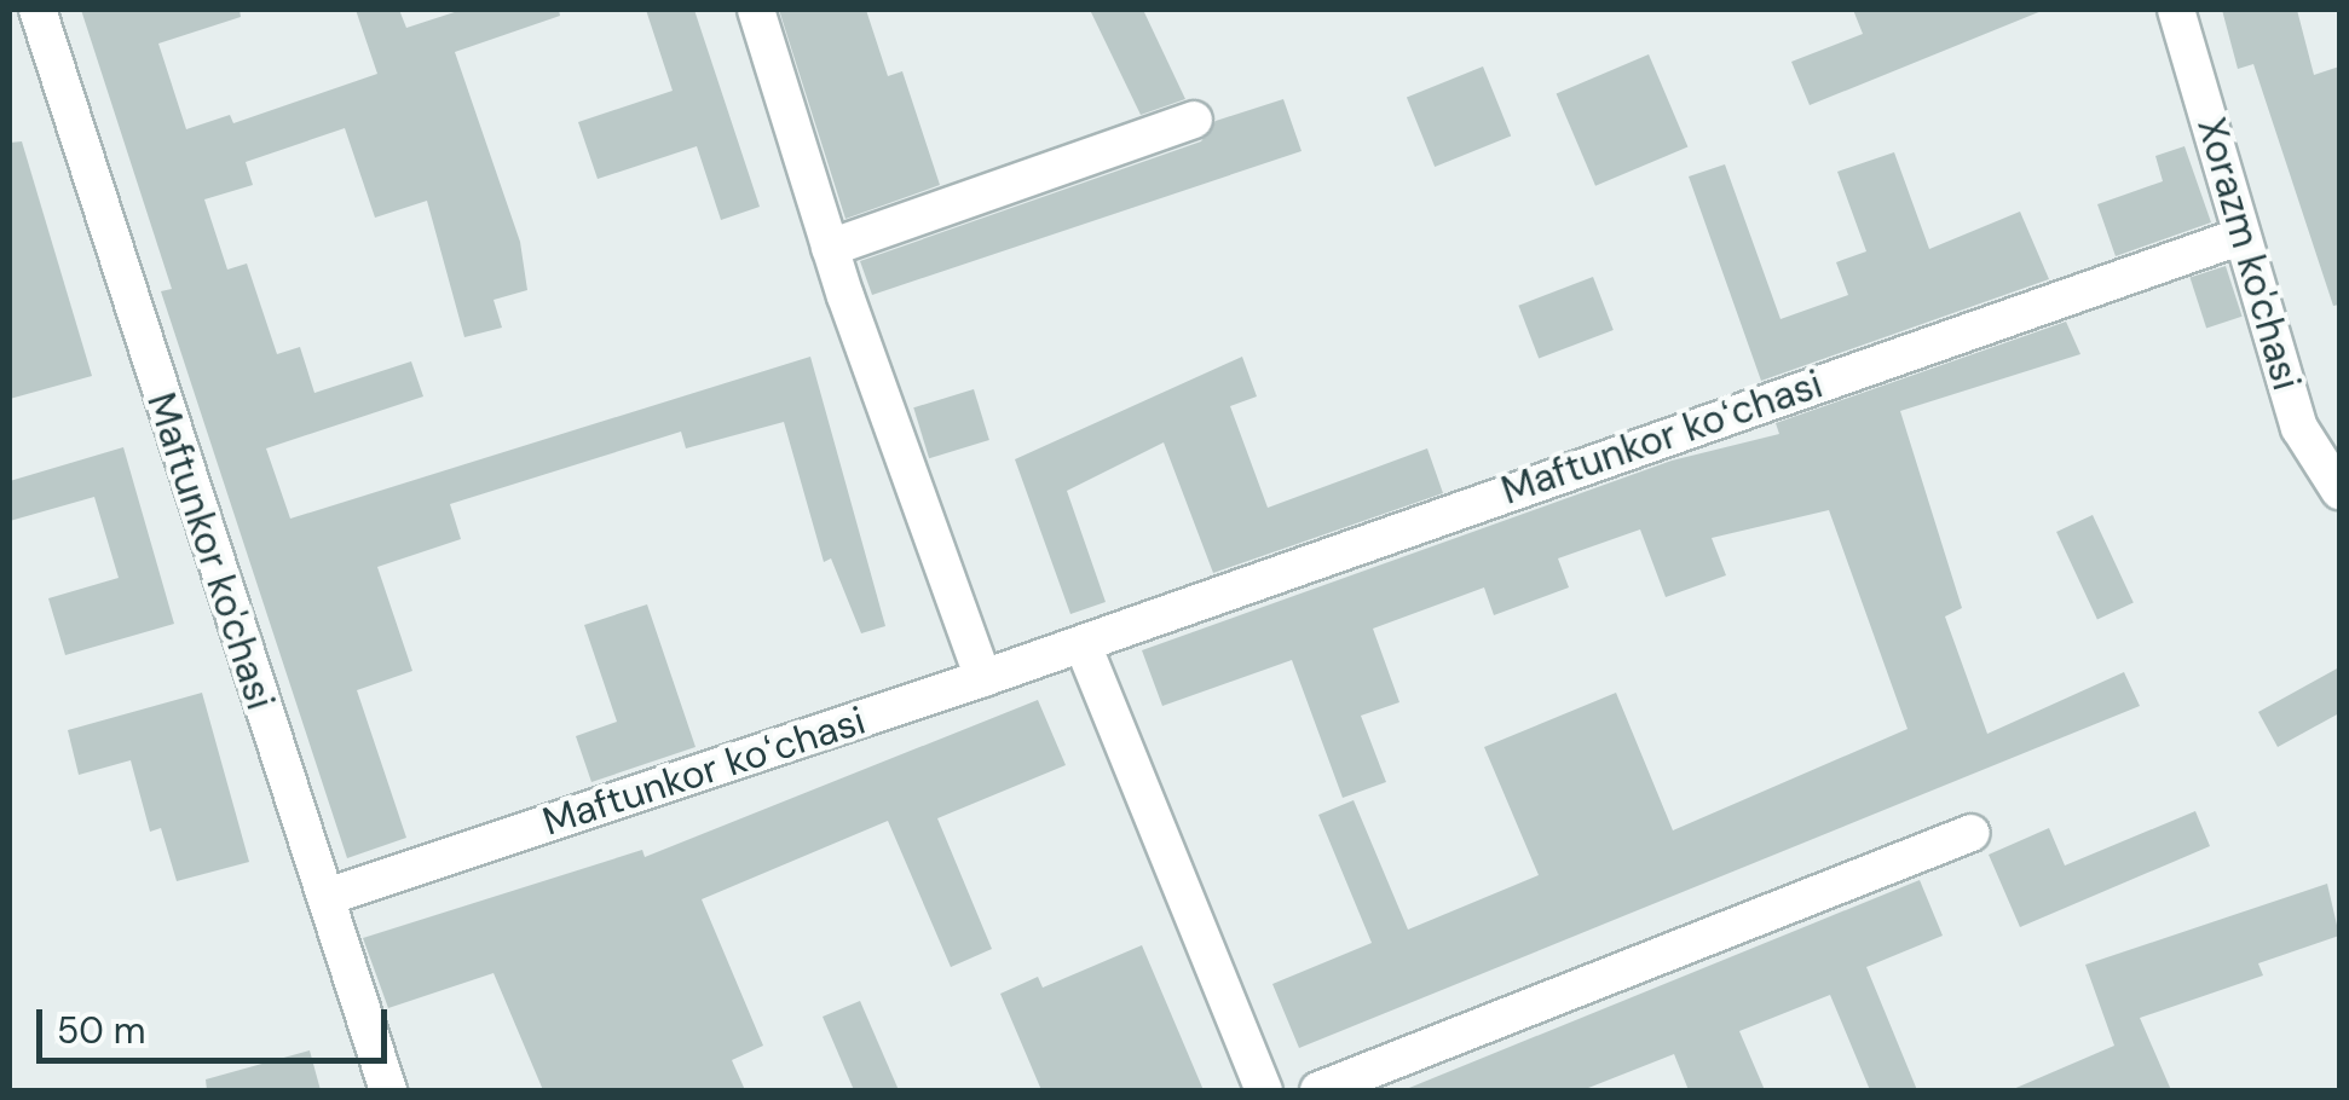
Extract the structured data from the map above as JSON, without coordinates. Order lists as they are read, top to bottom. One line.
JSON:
{"streets":{"street":["Xorazm ko'chasi","Maftunkor koʻchasi","Maftunkor ko'chasi"]},"crossings":[["Xorazm ko'chasi","Maftunkor koʻchasi"],["Maftunkor koʻchasi","Maftunkor ko'chasi"]],"scale_bar":"50 m"}
